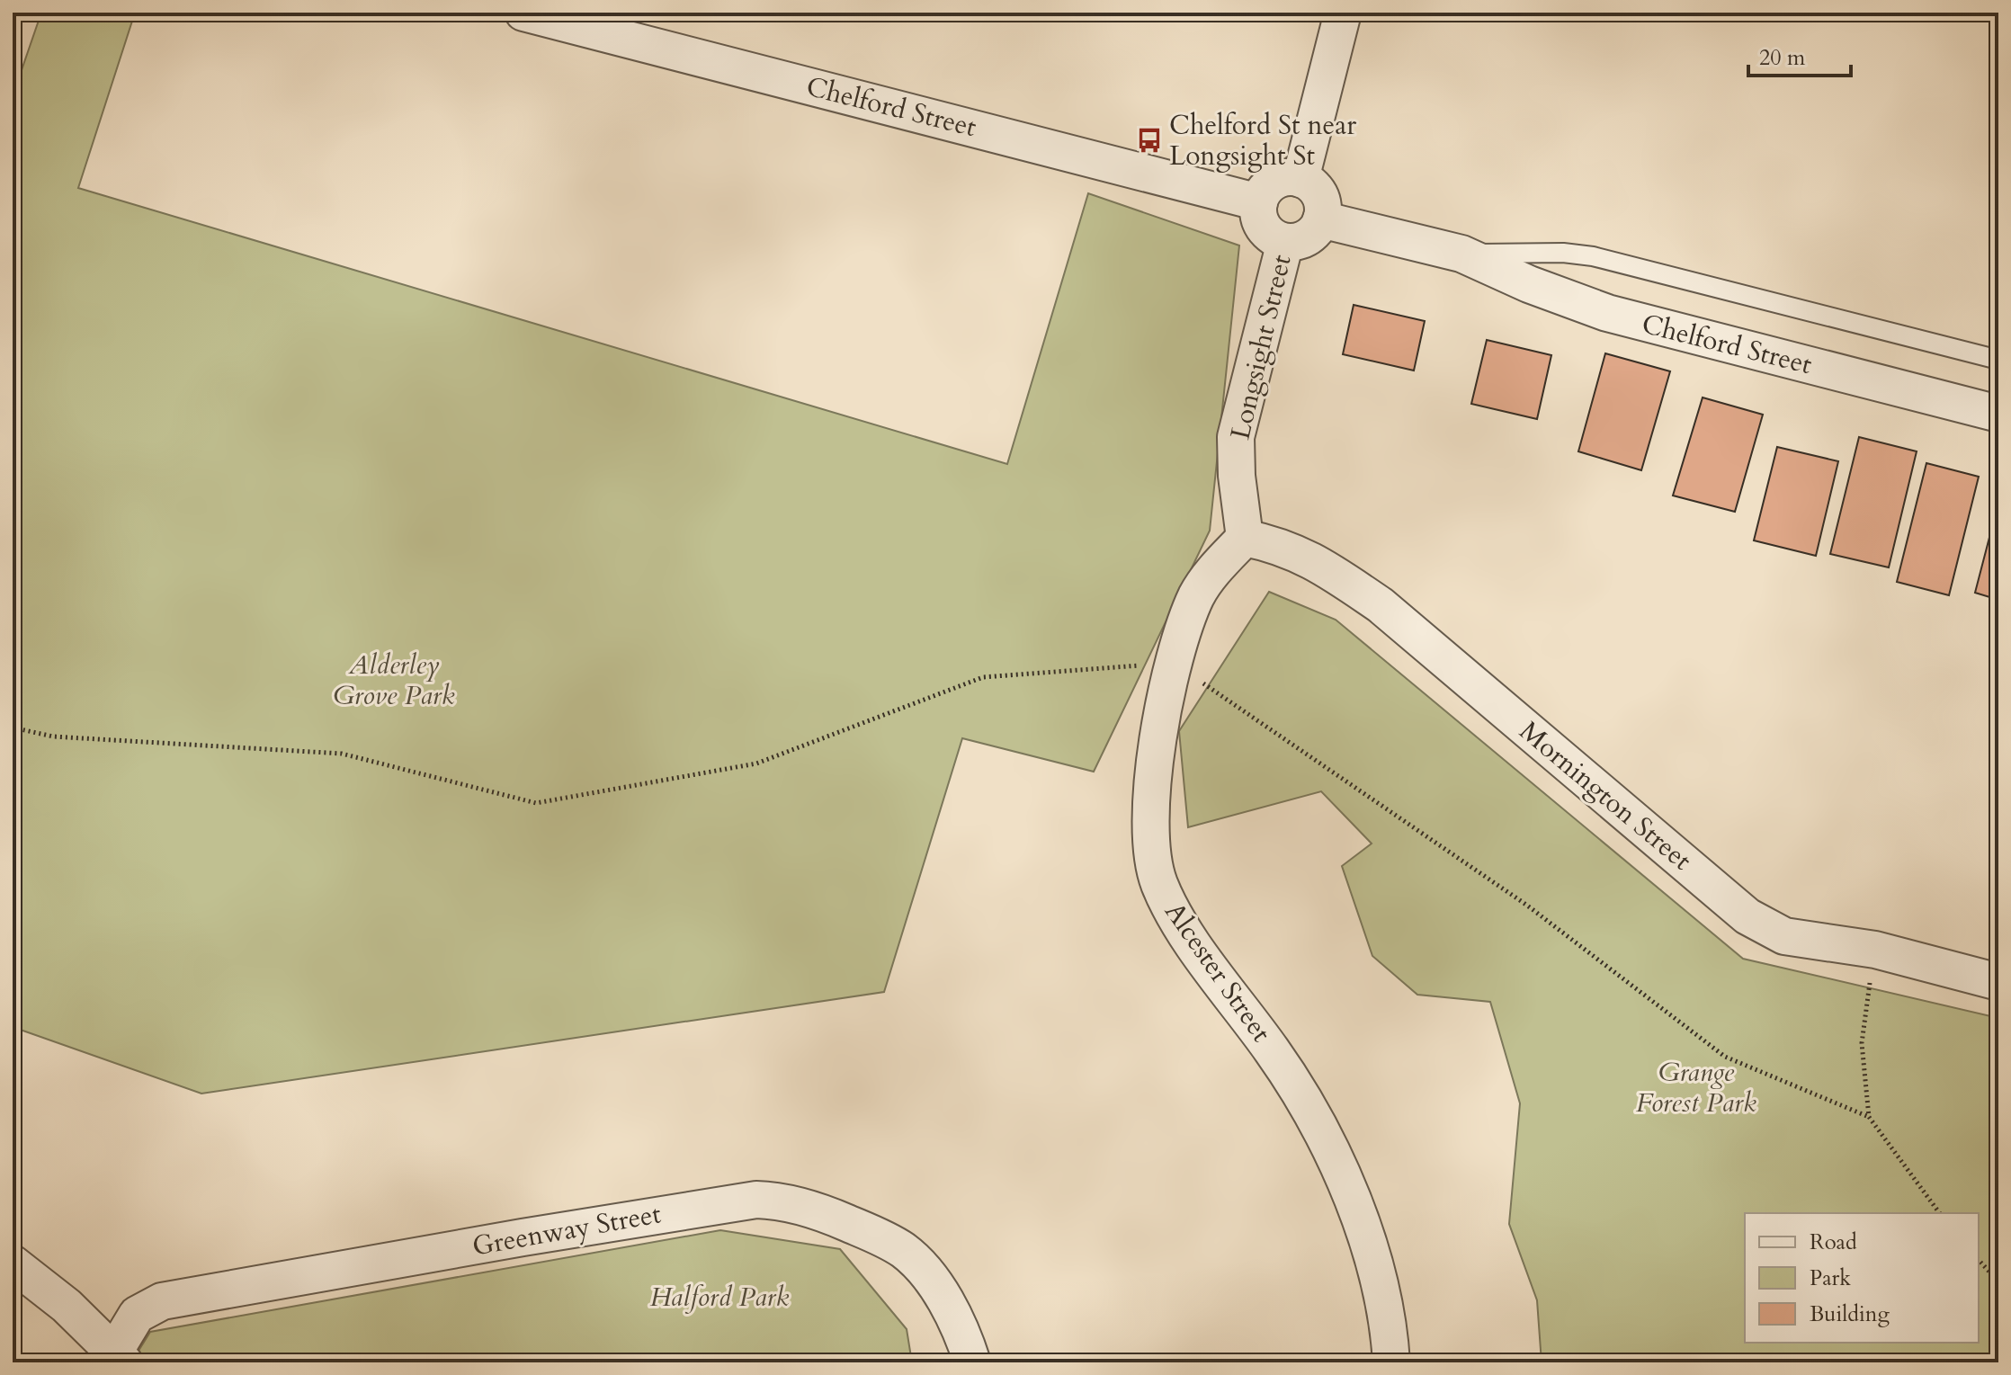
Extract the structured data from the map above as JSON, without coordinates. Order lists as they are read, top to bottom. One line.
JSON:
{"streets":{"street":["Chelford Street","Longsight Street","Mornington Street","Alcester Street","Greenway Street"]},"crossings":[["Chelford Street","Longsight Street"],["Longsight Street","Mornington Street"],["Longsight Street","Alcester Street"],["Mornington Street","Alcester Street"]],"parks":["Alderley Grove Park","Grange Forest Park","Halford Park"],"places":{"bus stop":["Chelford St near Longsight St"]},"legend":["Road","Park","Building"],"scale_bar":"20 m"}
